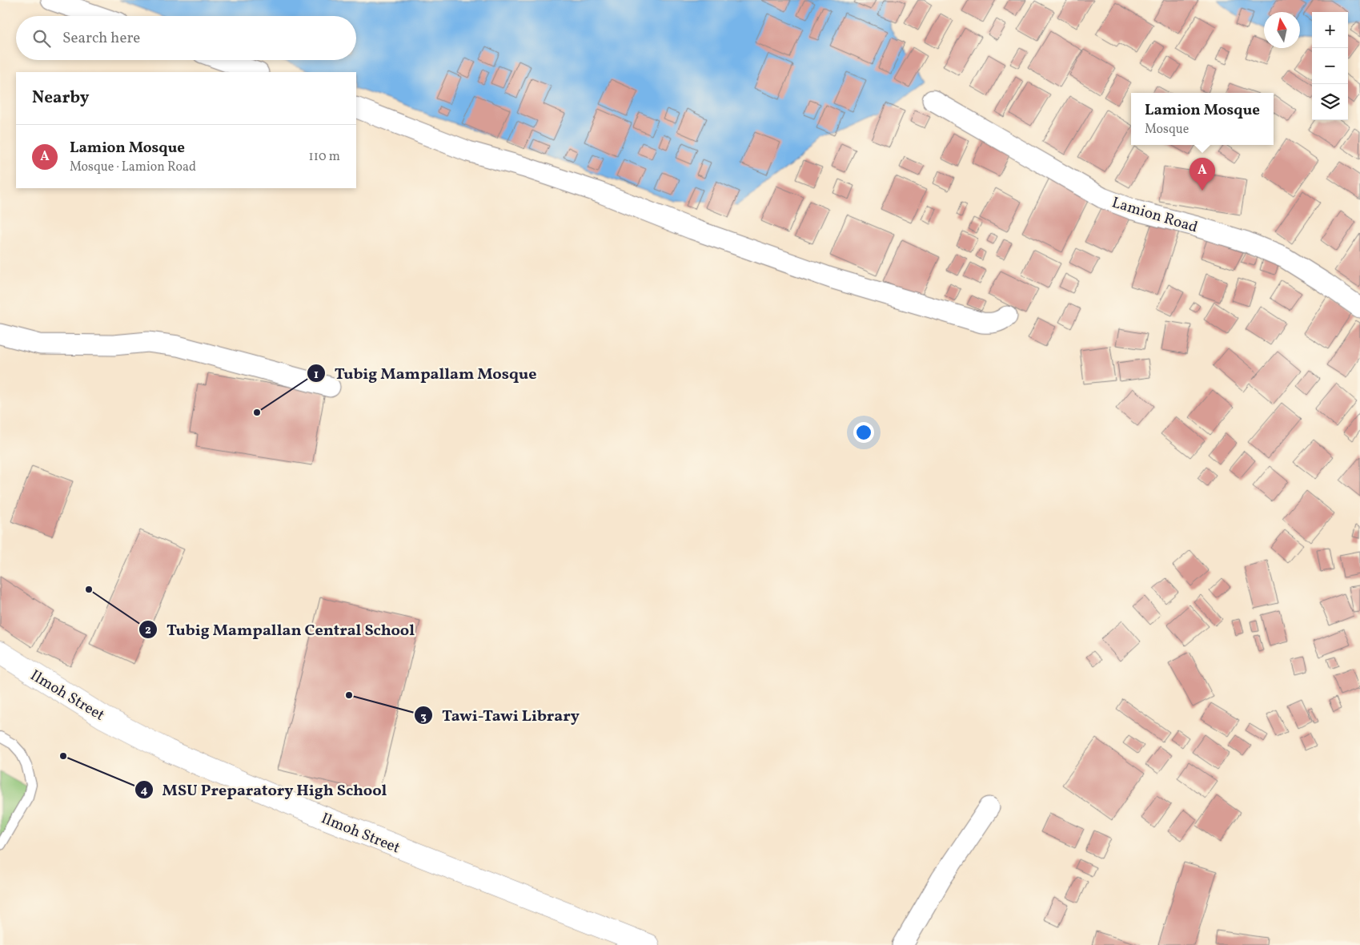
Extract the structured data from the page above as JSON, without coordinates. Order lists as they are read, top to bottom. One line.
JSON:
{"streets":{"street":["Lamion Road","Ilmoh Street"]},"places":["Tubig Mampallam Mosque","Tubig Mampallan Central School","Tawi-Tawi Library","MSU Preparatory High School"],"north":"top","page":{"map_buttons":["+","−"],"search":"Search here","heading":"Nearby","popup":["Lamion Mosque","Mosque"],"list":[{"mark":"A","name":"Lamion Mosque","note":"Mosque · Lamion Road","value":"110 m"}],"pins":"A"}}
